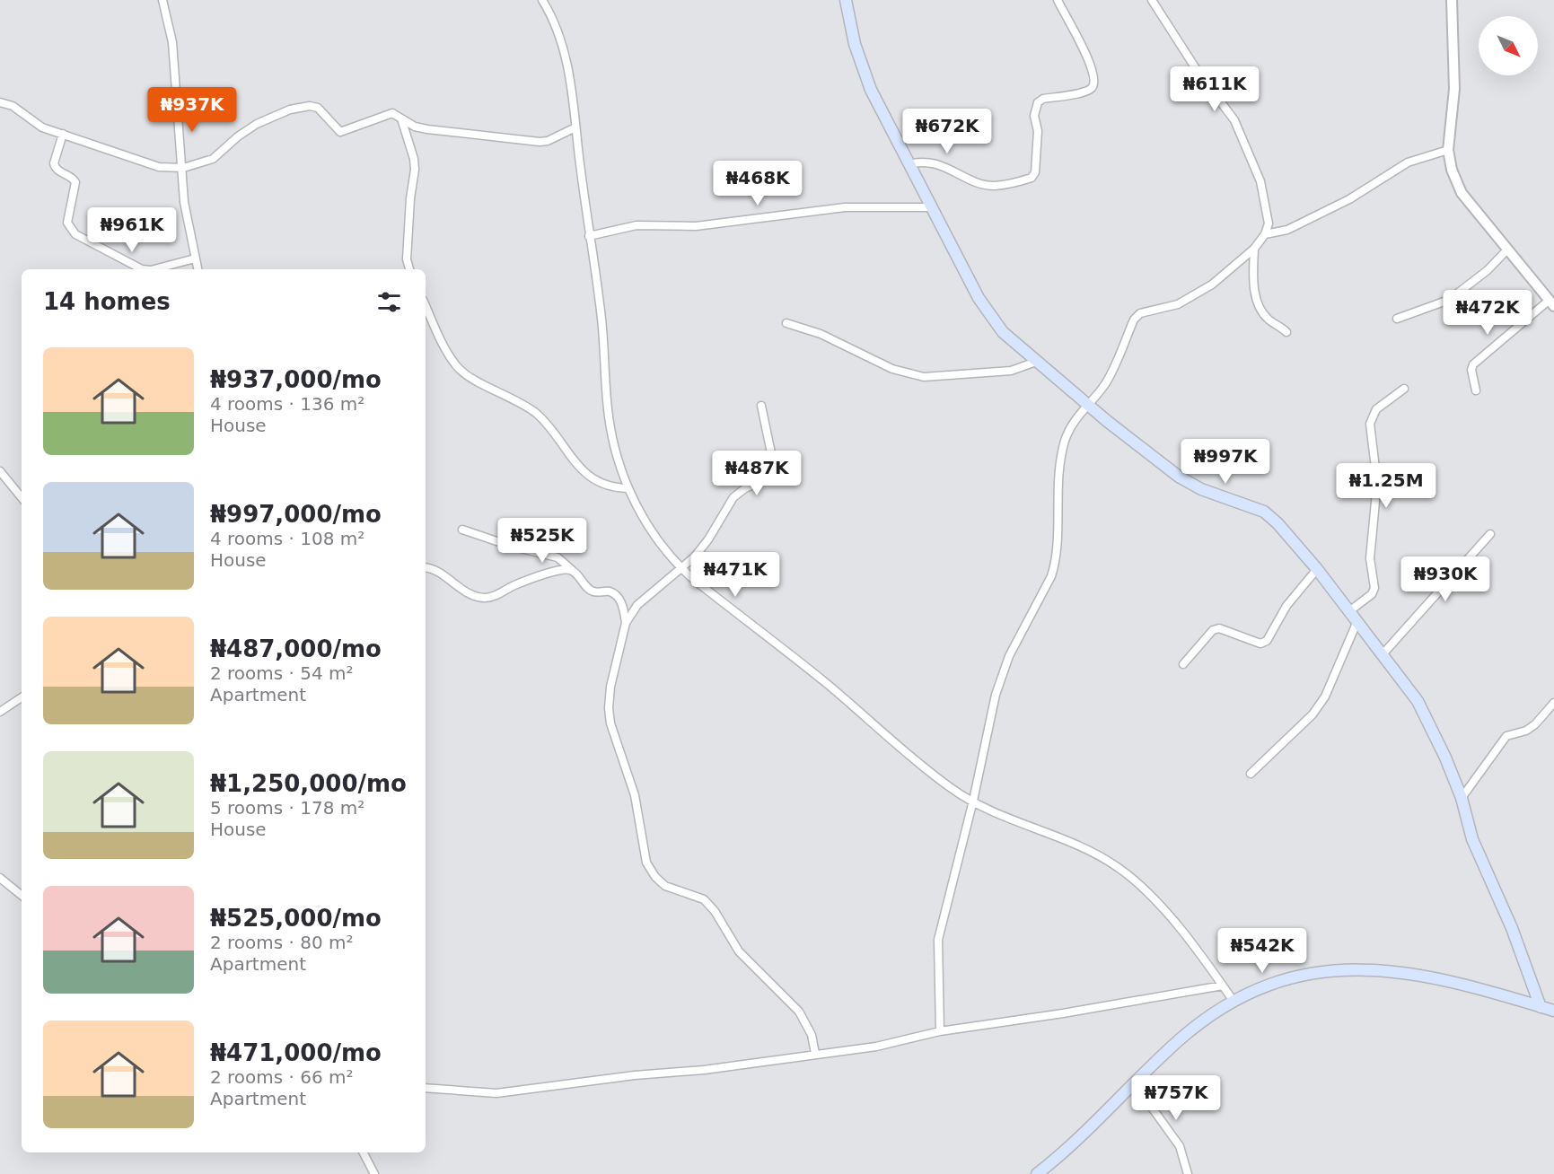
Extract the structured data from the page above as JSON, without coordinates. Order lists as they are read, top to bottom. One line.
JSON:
{"north":"bottom right","page":{"price":["₦611K","₦937K","₦672K","₦468K","₦961K","₦472K","₦997K","₦487K","₦1.25M","₦525K","₦471K","₦930K","₦542K","₦757K"],"heading":"14 homes","list":[{"name":"₦937,000/mo","note":"4 rooms · 136 m² · House"},{"name":"₦997,000/mo","note":"4 rooms · 108 m² · House"},{"name":"₦487,000/mo","note":"2 rooms · 54 m² · Apartment"},{"name":"₦1,250,000/mo","note":"5 rooms · 178 m² · House"},{"name":"₦525,000/mo","note":"2 rooms · 80 m² · Apartment"},{"name":"₦471,000/mo","note":"2 rooms · 66 m² · Apartment"}]}}
